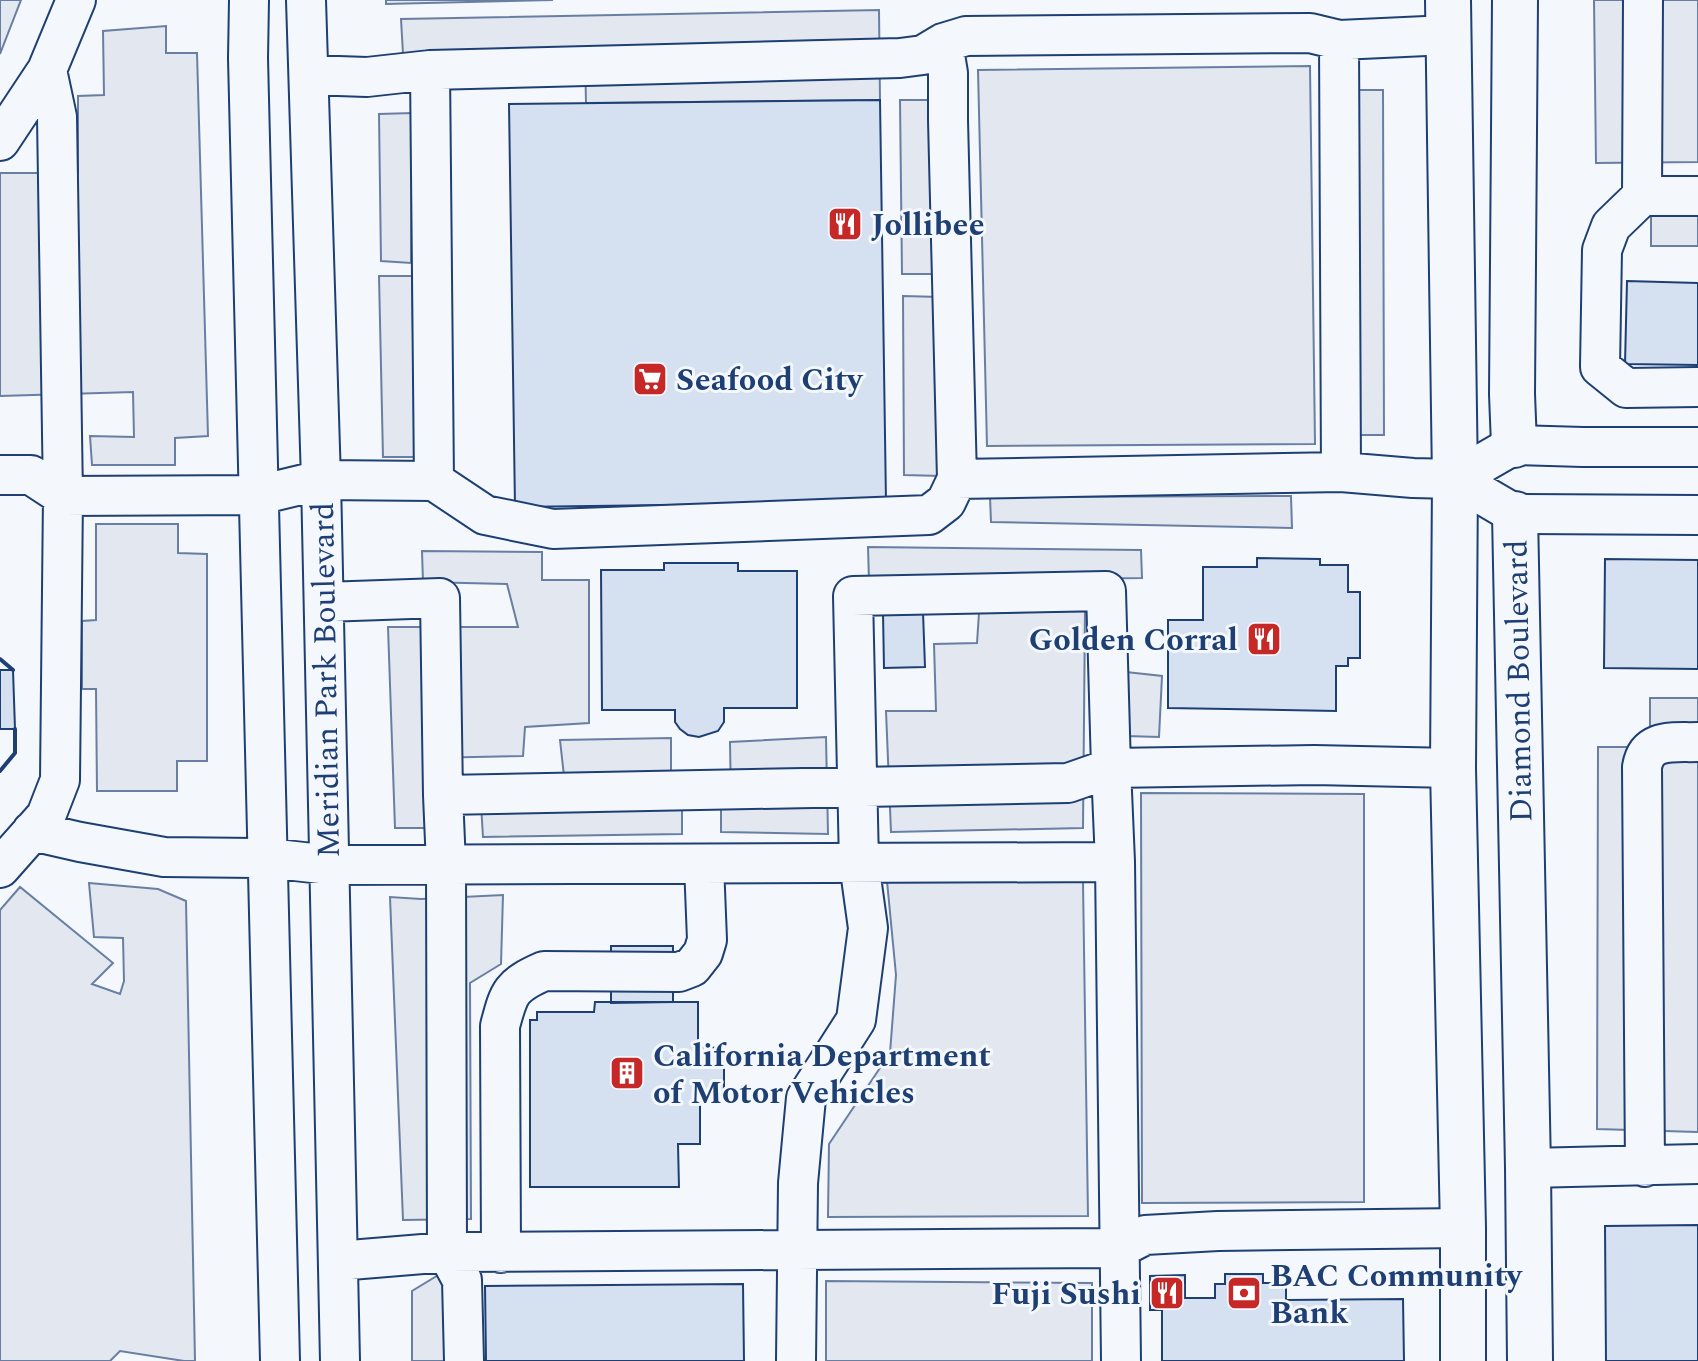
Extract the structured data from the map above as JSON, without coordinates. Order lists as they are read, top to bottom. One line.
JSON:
{"streets":{"main road":["Diamond Boulevard"],"street":["Meridian Park Boulevard"]},"places":{"restaurant":["Jollibee","Golden Corral","Fuji Sushi"],"supermarket":["Seafood City"],"building":["California Department of Motor Vehicles"],"bank":["BAC Community Bank"]}}
